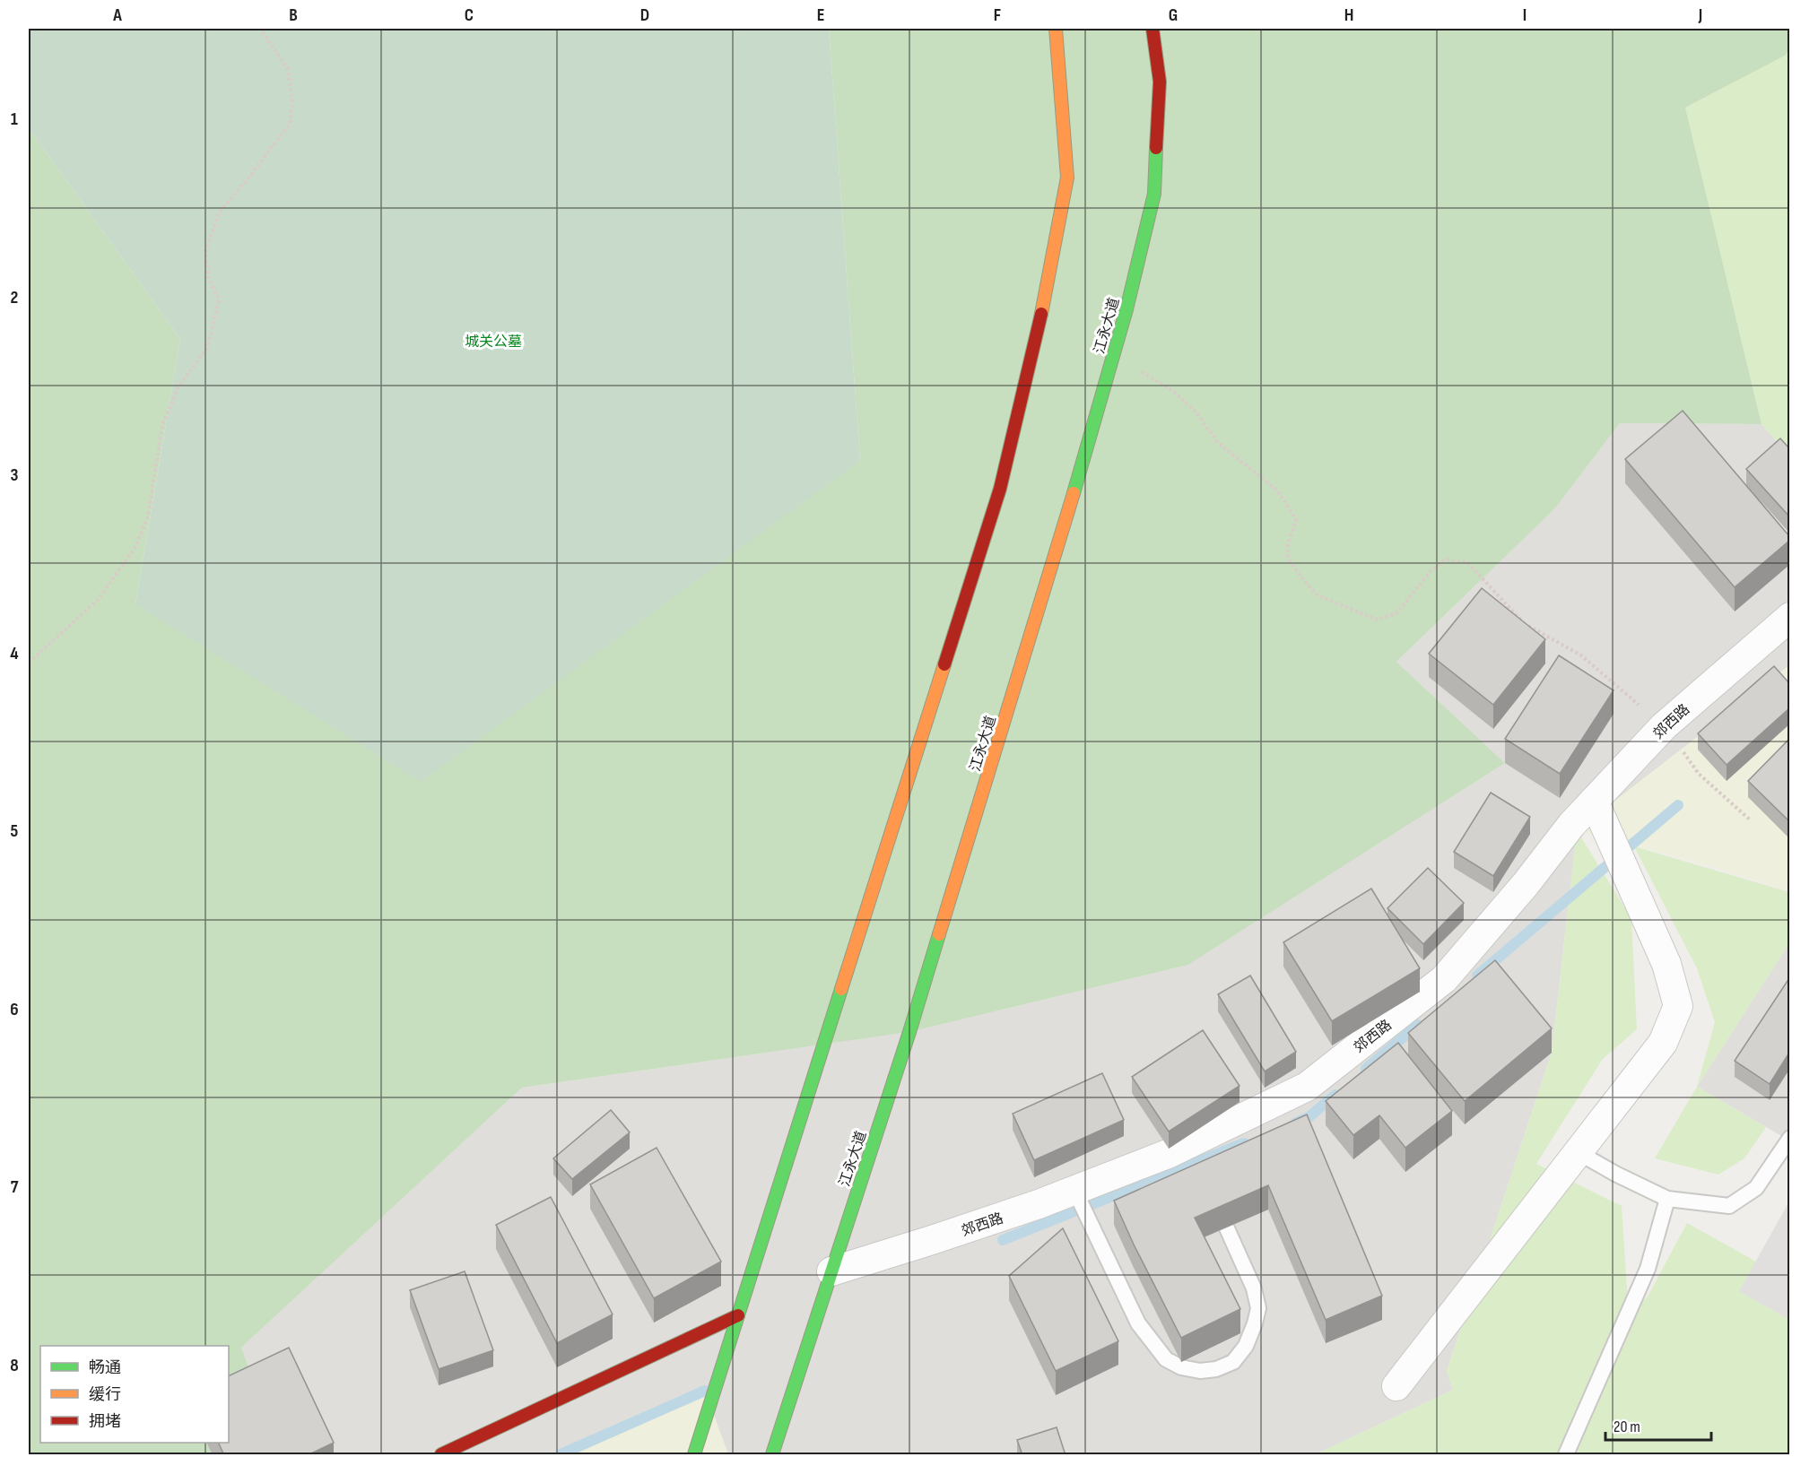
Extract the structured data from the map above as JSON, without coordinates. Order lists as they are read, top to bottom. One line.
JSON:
{"streets":{"main road":["江永大道"],"street":["郊西路"]},"crossings":[["江永大道","郊西路"]],"parks":["城关公墓"],"legend":["畅通","缓行","拥堵"],"scale_bar":"20 m","grid":{"columns":["A","B","C","D","E","F","G","H","I","J"],"rows":["1","2","3","4","5","6","7","8"]}}
